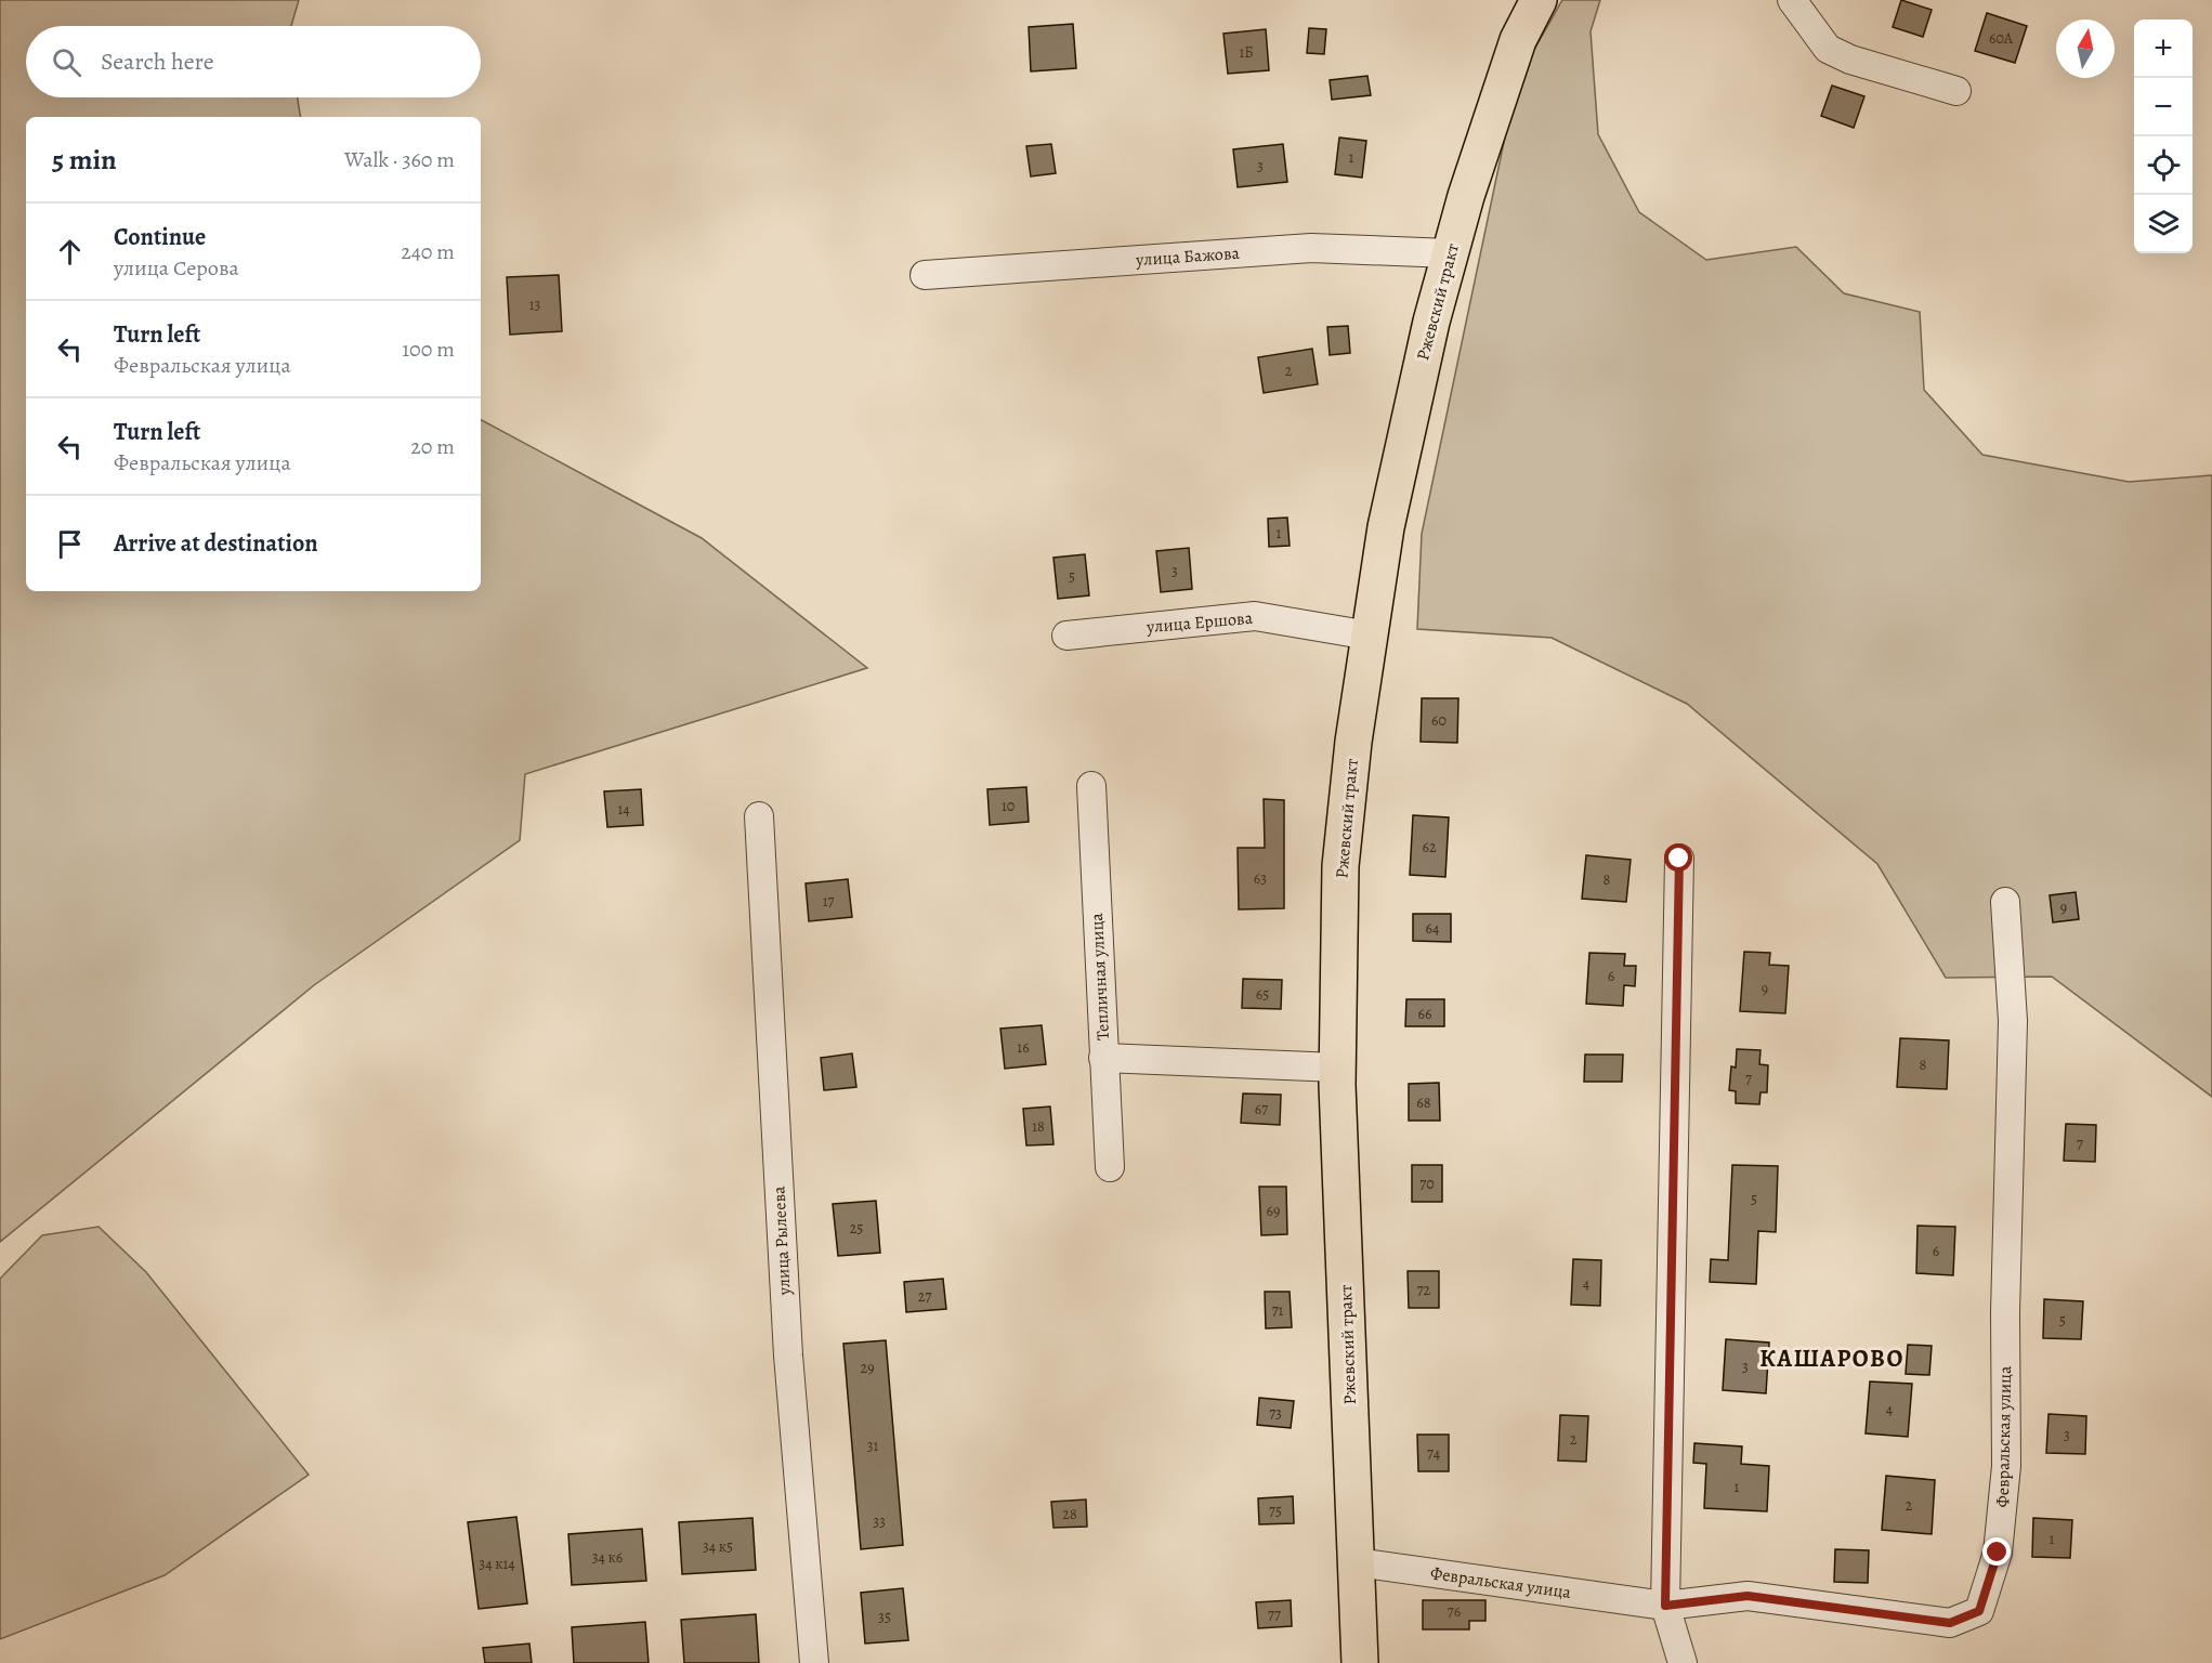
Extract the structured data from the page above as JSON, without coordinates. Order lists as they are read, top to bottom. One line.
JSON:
{"streets":{"main road":["Ржевский тракт"],"street":["улица Бажова","улица Ершова","Тепличная улица","улица Рылеева","Февральская улица"]},"crossings":[["улица Бажова","Ржевский тракт"],["Ржевский тракт","улица Ершова"],["Ржевский тракт","Февральская улица"]],"districts":["КАШАРОВО"],"house_numbers":["60А","1Б","1","3","13","2","1","3","5","60","10","14","62","63","8","17","9","64","6","9","65","66","16","8","7","68","67","18","7","70","5","69","25","6","4","72","27","71","5","3","29","4","73","3","2","31","74","1","2","75","28","33","1","34 к5","34 к6","34 к14","76","77","35"],"north":"top","page":{"map_buttons":["+","−"],"search":"Search here","heading":["5 min","Walk · 360 m"],"list":[["Continue","улица Серова","240 m"],["Turn left","Февральская улица","100 m"],["Turn left","Февральская улица","20 m"],"Arrive at destination"]}}
